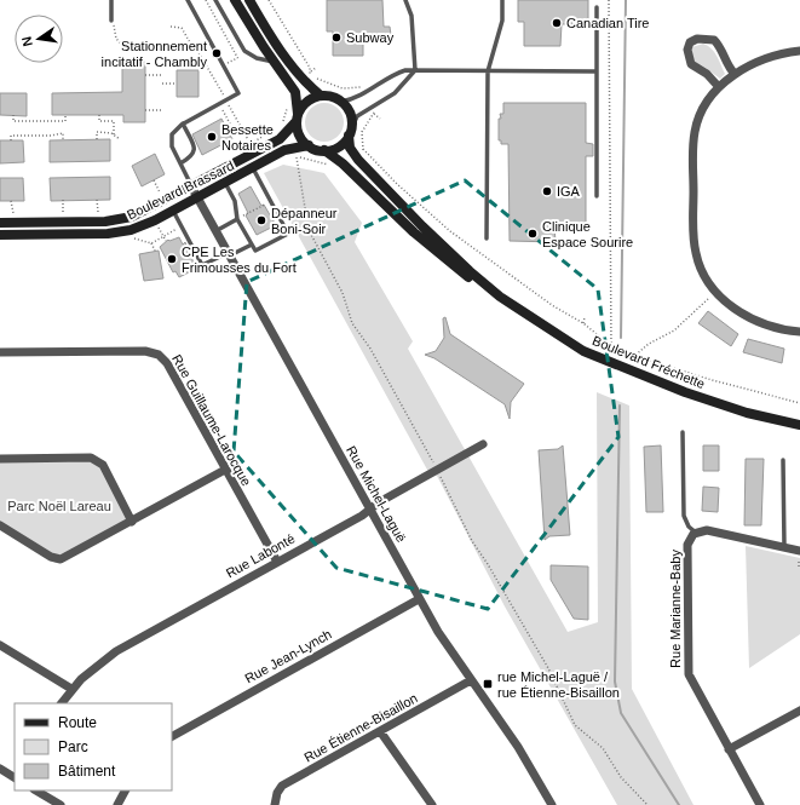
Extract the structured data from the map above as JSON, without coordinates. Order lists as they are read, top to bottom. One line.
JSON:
{"streets":{"main road":["Boulevard Brassard","Boulevard Fréchette"],"street":["Rue Guillaume-Larocque","Rue Michel-Laguë","Rue Labonté","Rue Marianne-Baby","Rue Jean-Lynch","Rue Étienne-Bisaillon"]},"crossings":[["Boulevard Brassard","Boulevard Fréchette"],["Boulevard Brassard","Rue Michel-Laguë"],["Rue Guillaume-Larocque","Rue Labonté"],["Rue Michel-Laguë","Rue Labonté"],["Rue Michel-Laguë","Rue Jean-Lynch"],["Rue Michel-Laguë","Rue Étienne-Bisaillon"]],"parks":["Parc Noël Lareau"],"places":{"other":["Canadian Tire","Subway","Stationnement incitatif - Chambly","Bessette Notaires","IGA","Dépanneur Boni-Soir","Clinique Espace Sourire","CPE Les Frimousses du Fort"],"transit":["rue Michel-Laguë / rue Étienne-Bisaillon"]},"legend":["Route","Parc","Bâtiment"],"north":"left"}
